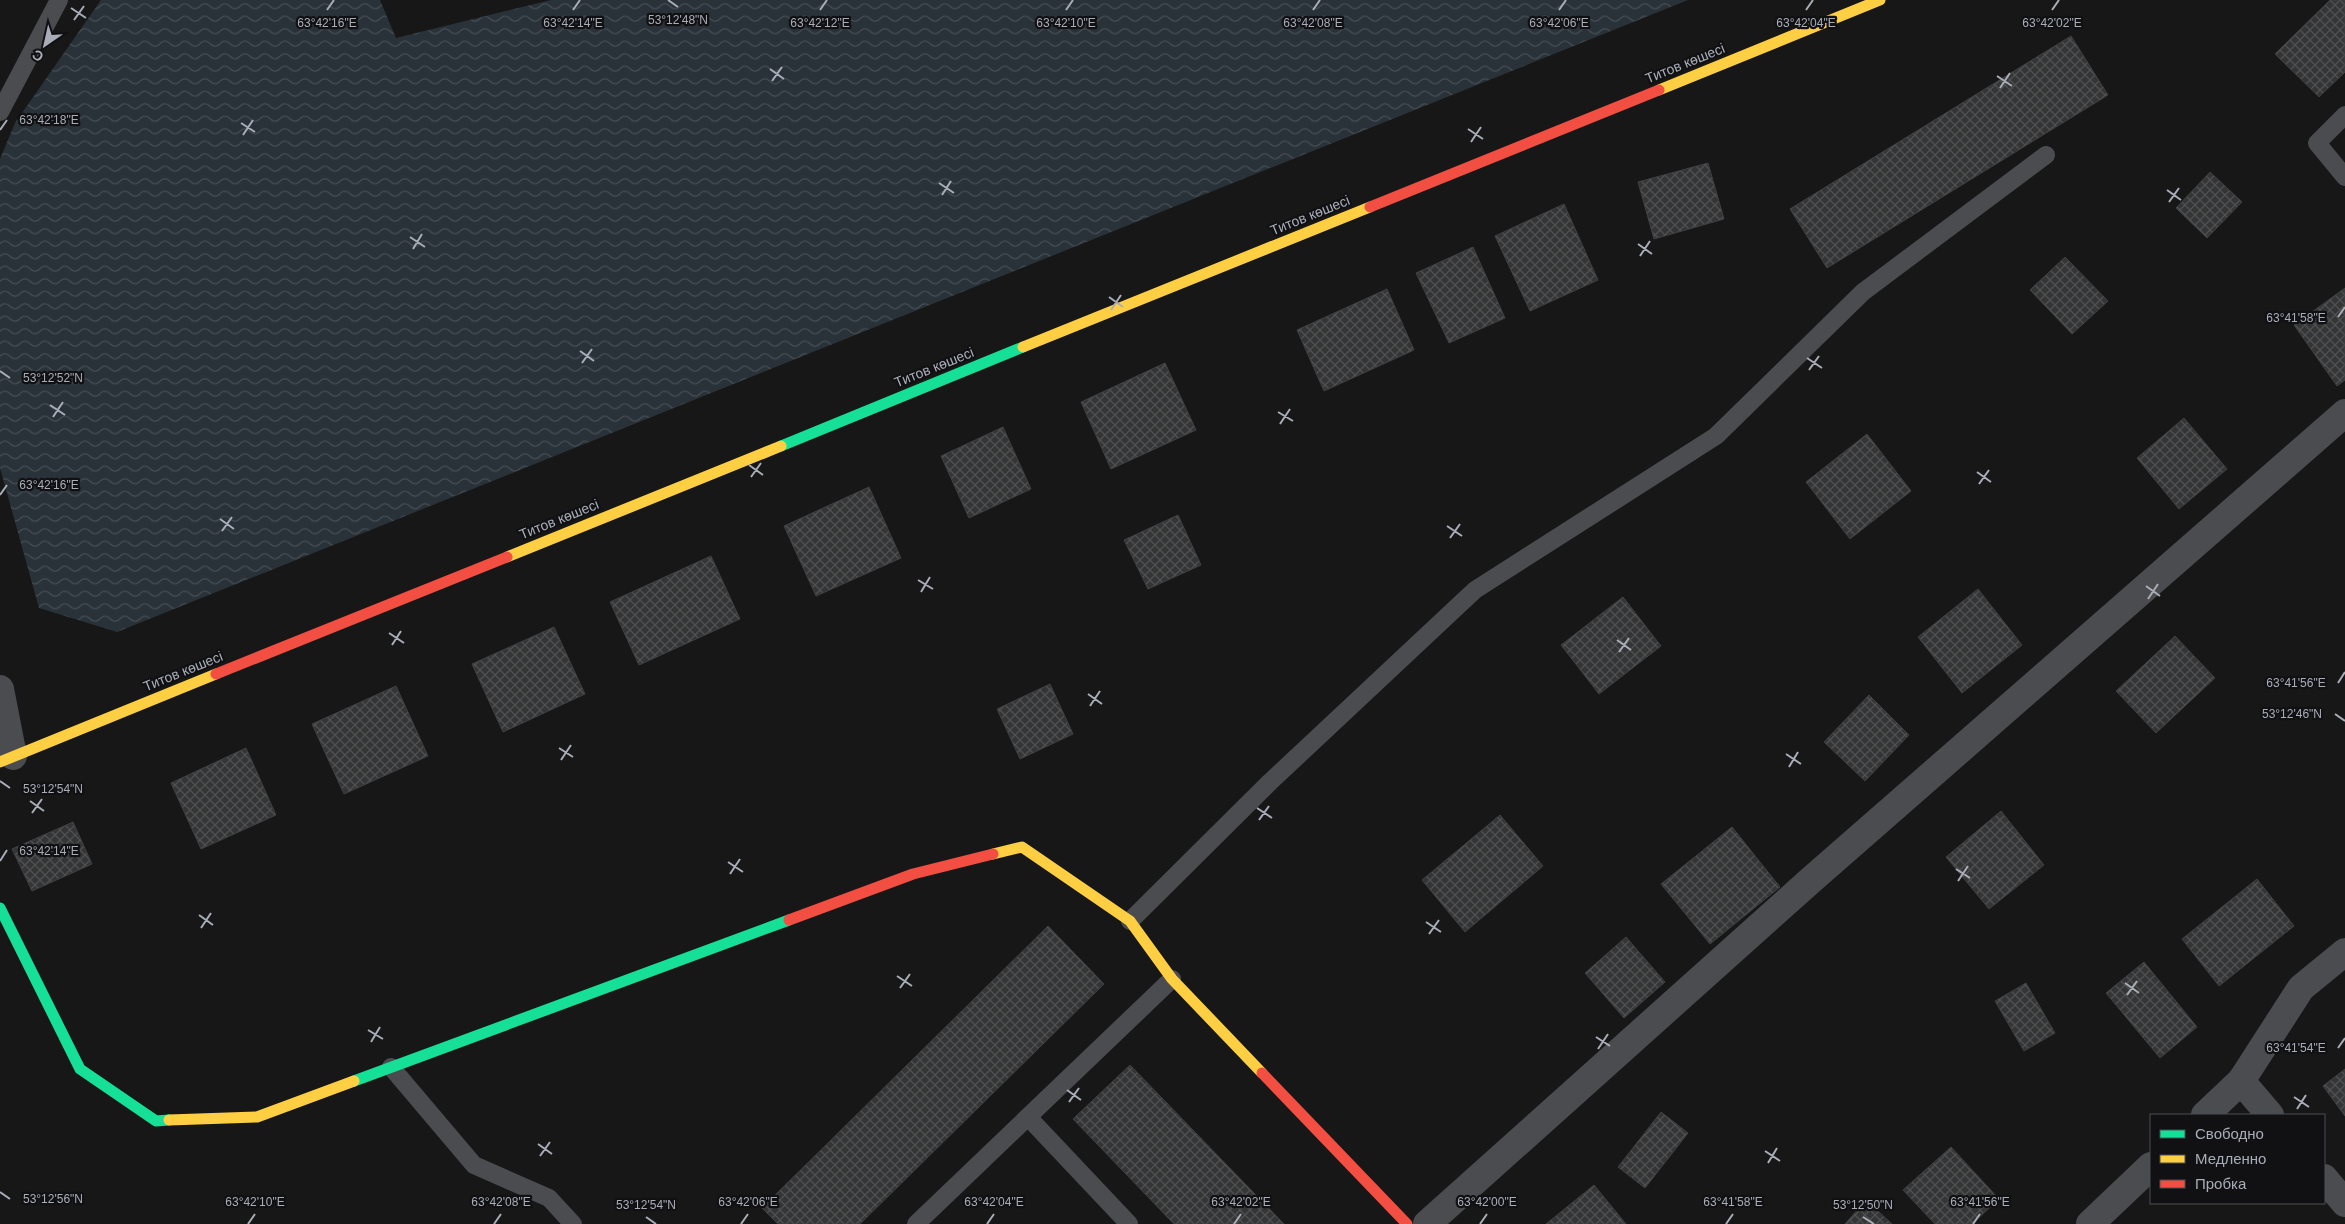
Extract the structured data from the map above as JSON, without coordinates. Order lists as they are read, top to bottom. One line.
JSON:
{"streets":{"street":["Титов көшесі"]},"legend":["Свободно","Медленно","Пробка"],"north":"bottom left","coordinates":["53°12'48\"N","63°42'16\"E","63°42'14\"E","63°42'12\"E","63°42'10\"E","63°42'08\"E","63°42'06\"E","63°42'04\"E","63°42'02\"E","63°42'18\"E","63°41'58\"E","53°12'52\"N","63°41'56\"E","53°12'46\"N","53°12'54\"N","63°41'54\"E","53°12'56\"N","63°42'00\"E","53°12'50\"N"]}
